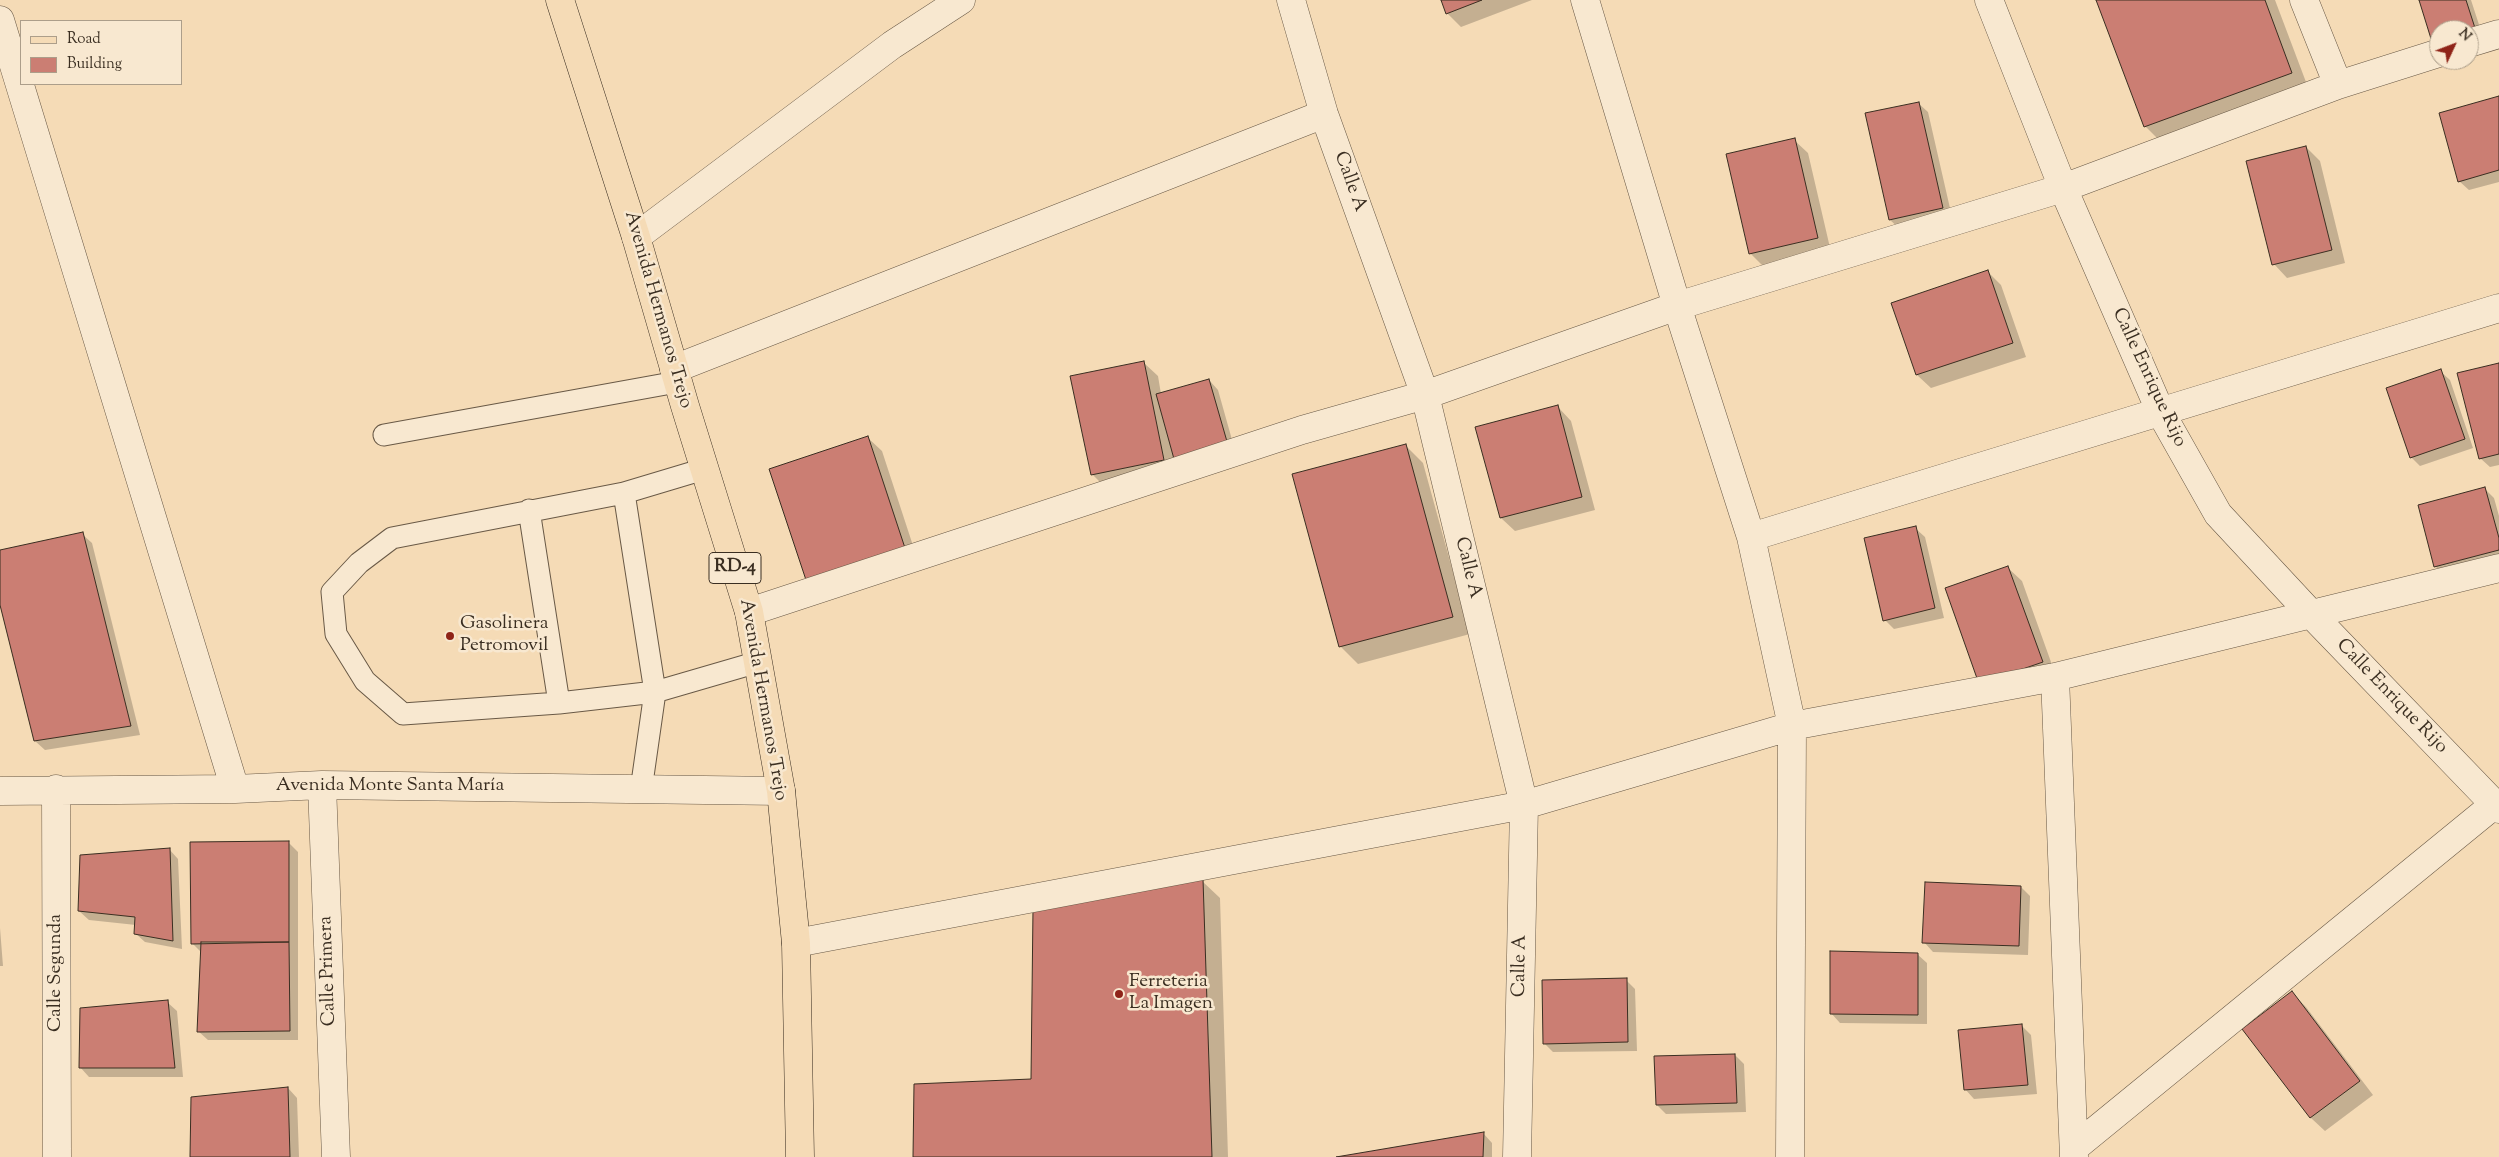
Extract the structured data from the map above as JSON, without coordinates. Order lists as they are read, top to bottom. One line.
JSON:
{"streets":{"main road":["Avenida Hermanos Trejo","RD-4"],"street":["Calle A","Calle Enrique Rijo","Avenida Monte Santa María","Calle Primera","Calle Segunda"]},"crossings":[["Avenida Hermanos Trejo","Avenida Monte Santa María"],["Avenida Monte Santa María","Calle Primera"],["Avenida Monte Santa María","Calle Segunda"]],"places":["Gasolinera Petromovil","Ferreteria La Imagen"],"legend":["Road","Building"],"north":"top right"}
